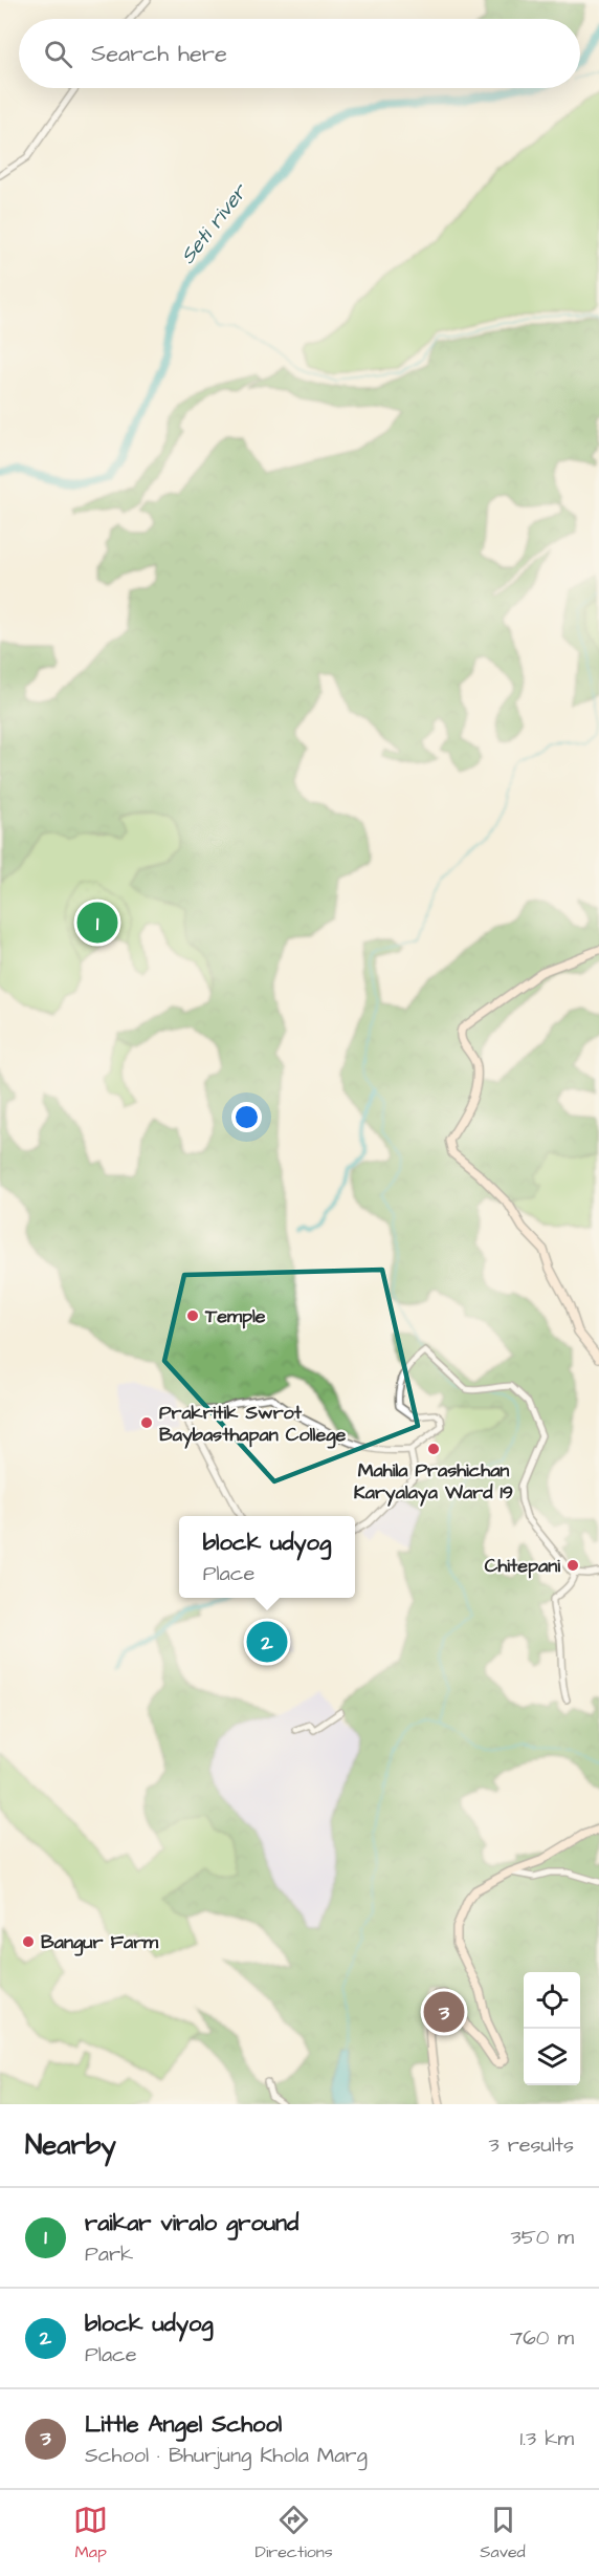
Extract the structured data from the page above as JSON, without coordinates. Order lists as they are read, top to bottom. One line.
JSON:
{"water":["Seti river"],"places":["Temple","Prakritik Swrot Baybasthapan College","Mahila Prashichan Karyalaya Ward 19","Chitepani","Bangur Farm"],"page":{"search":"Search here","pins":["1","2","3"],"popup":["block udyog","Place"],"heading":["Nearby","3 results"],"list":[{"mark":"1","name":"raikar viralo ground","note":"Park","value":"350 m"},{"mark":"2","name":"block udyog","note":"Place","value":"760 m"},{"mark":"3","name":"Little Angel School","note":"School · Bhurjung Khola Marg","value":"1.3 km"}],"nav":["Map","Directions","Saved"]}}
